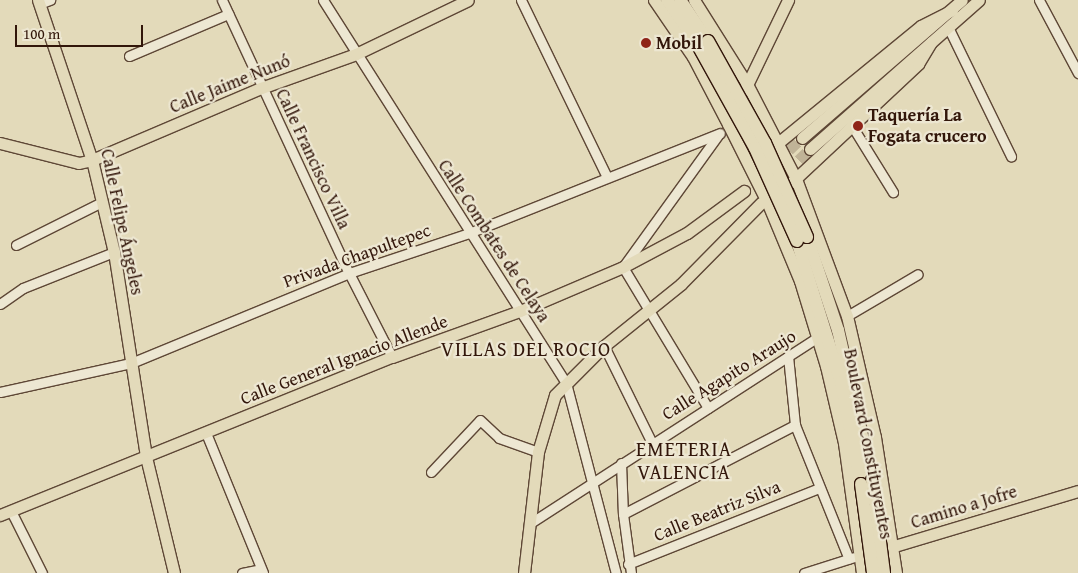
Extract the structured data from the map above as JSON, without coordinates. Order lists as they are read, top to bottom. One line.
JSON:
{"streets":{"highway":["Boulevard Constituyentes"],"main road":["Calle Jaime Nunó","Calle Felipe Ángeles","Calle General Ignacio Allende","Camino a Jofre"],"street":["Calle Francisco Villa","Calle Combates de Celaya","Privada Chapultepec","Calle Agapito Araujo","Calle Beatriz Silva"]},"crossings":[["Calle Jaime Nunó","Calle Francisco Villa"],["Calle Jaime Nunó","Calle Felipe Ángeles"],["Calle Jaime Nunó","Calle Combates de Celaya"],["Calle Francisco Villa","Privada Chapultepec"],["Calle Francisco Villa","Calle General Ignacio Allende"],["Calle Felipe Ángeles","Privada Chapultepec"],["Calle Felipe Ángeles","Calle General Ignacio Allende"],["Calle Combates de Celaya","Privada Chapultepec"],["Calle Combates de Celaya","Calle General Ignacio Allende"],["Calle Combates de Celaya","Calle Agapito Araujo"]],"districts":["VILLAS DEL ROCIO","EMETERIA VALENCIA"],"places":["Mobil","Taquería La Fogata crucero"],"scale_bar":"100 m"}
